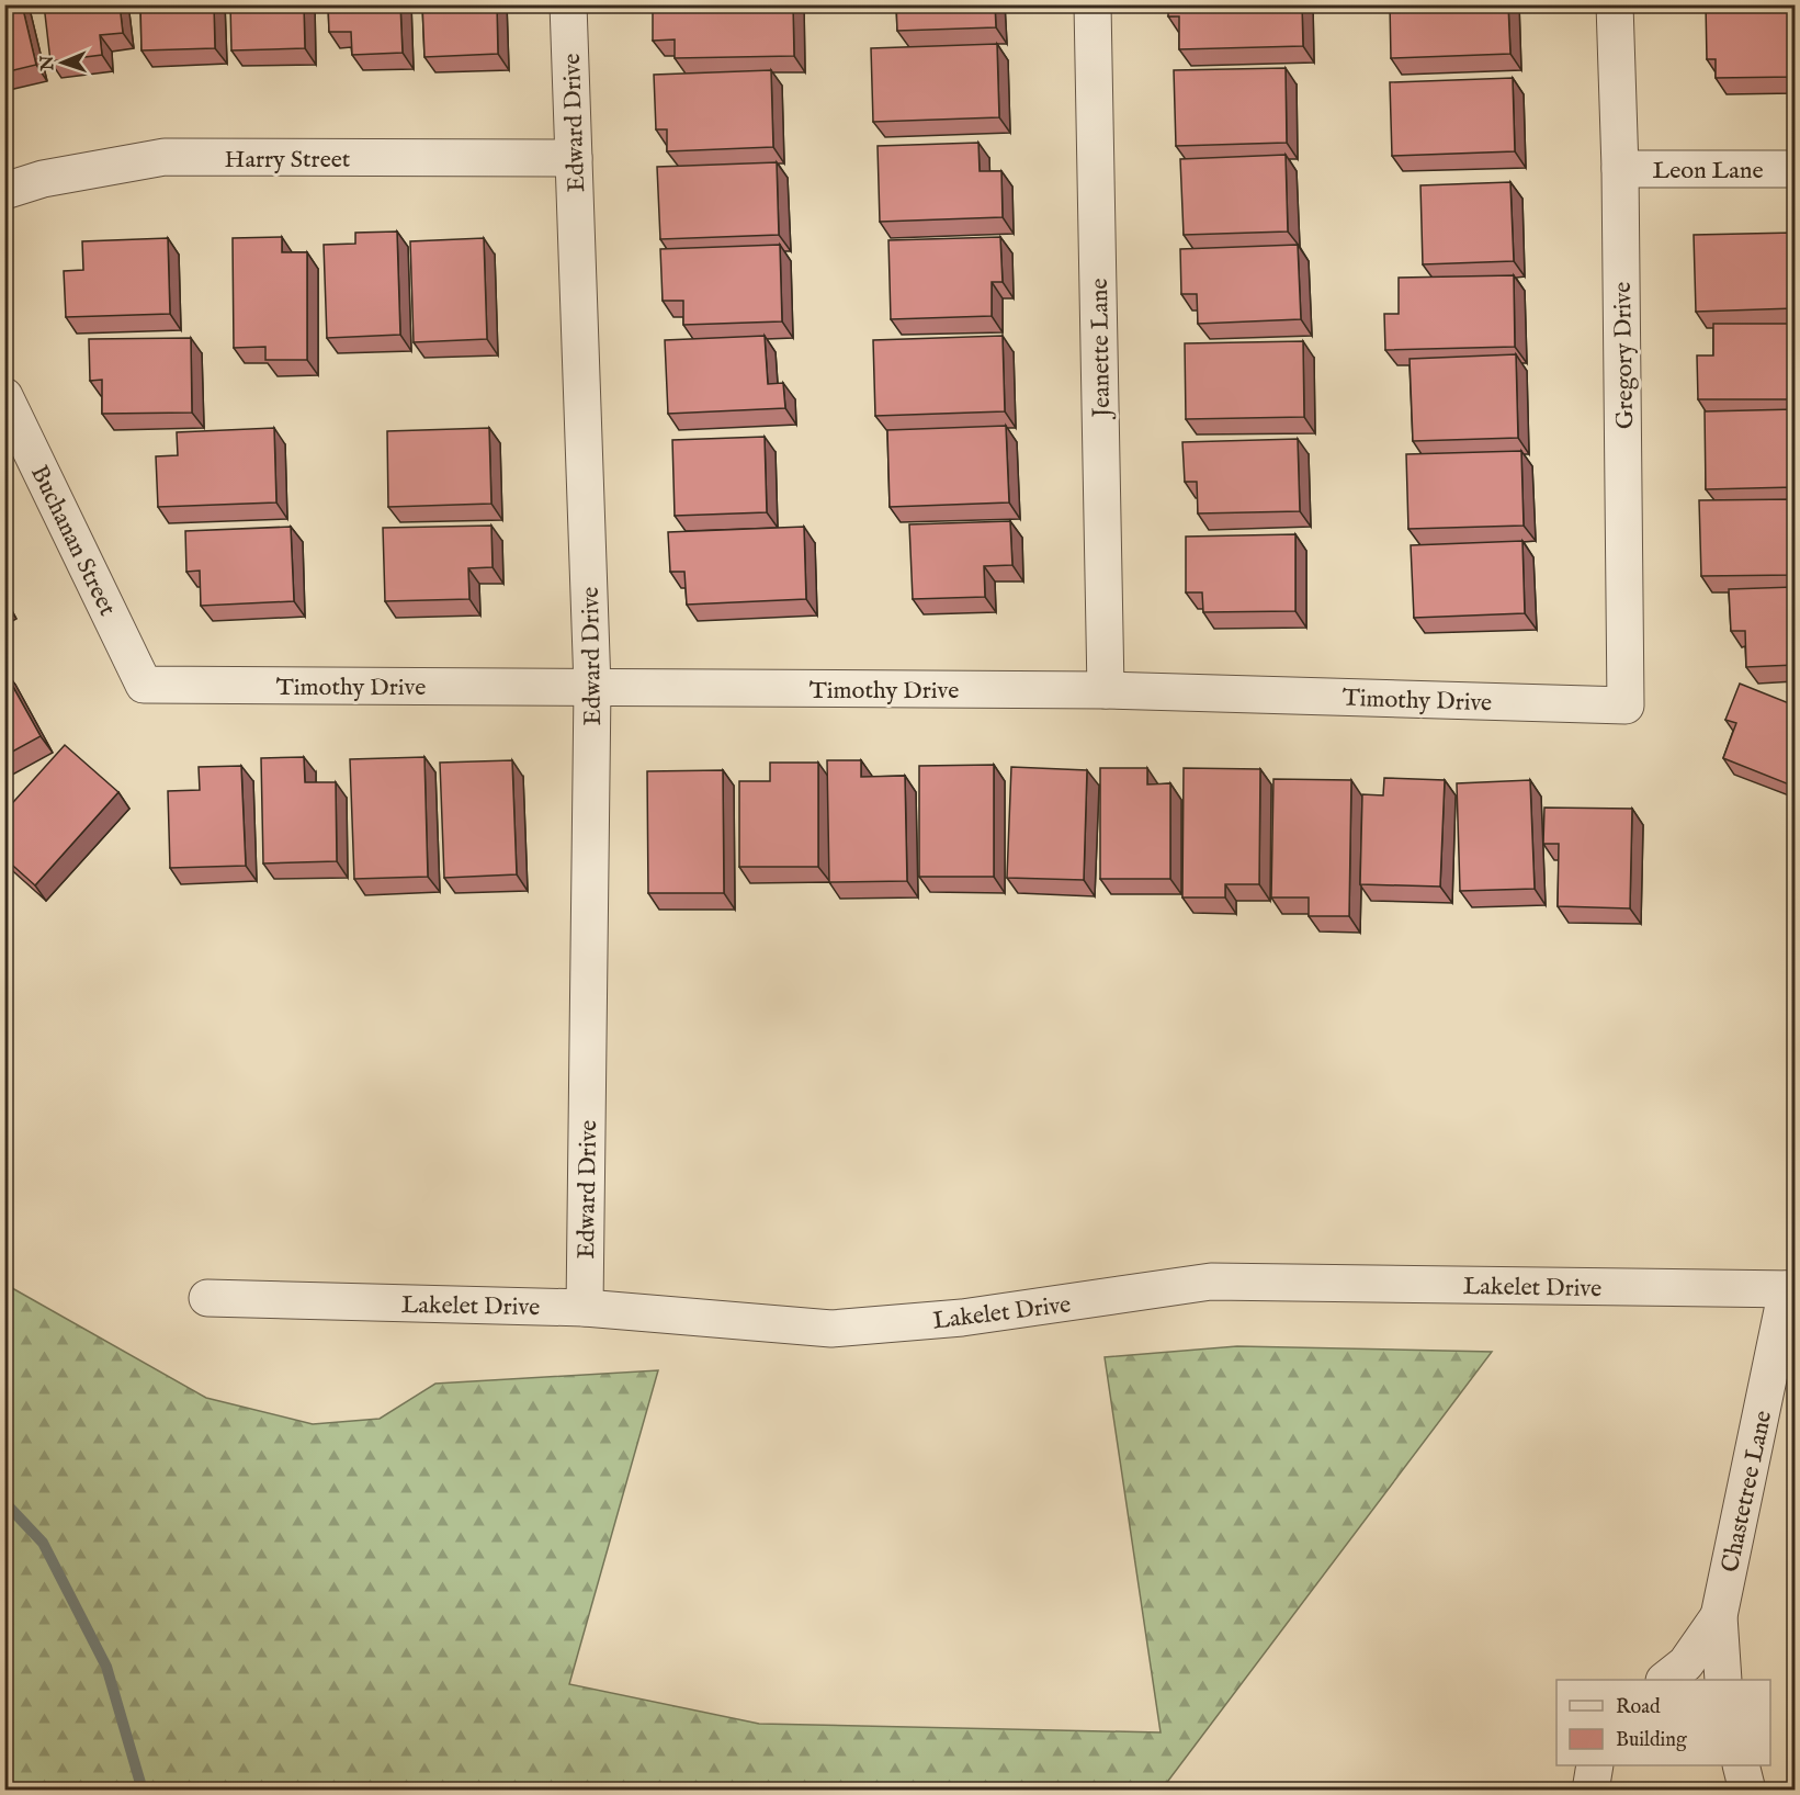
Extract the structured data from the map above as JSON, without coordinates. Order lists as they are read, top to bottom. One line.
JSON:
{"streets":{"street":["Edward Drive","Harry Street","Leon Lane","Jeanette Lane","Gregory Drive","Buchanan Street","Timothy Drive","Lakelet Drive","Chastetree Lane"]},"crossings":[["Edward Drive","Harry Street"],["Edward Drive","Timothy Drive"],["Edward Drive","Lakelet Drive"],["Leon Lane","Gregory Drive"],["Jeanette Lane","Timothy Drive"],["Gregory Drive","Timothy Drive"],["Buchanan Street","Timothy Drive"],["Lakelet Drive","Chastetree Lane"]],"legend":["Road","Building"],"north":"left"}
